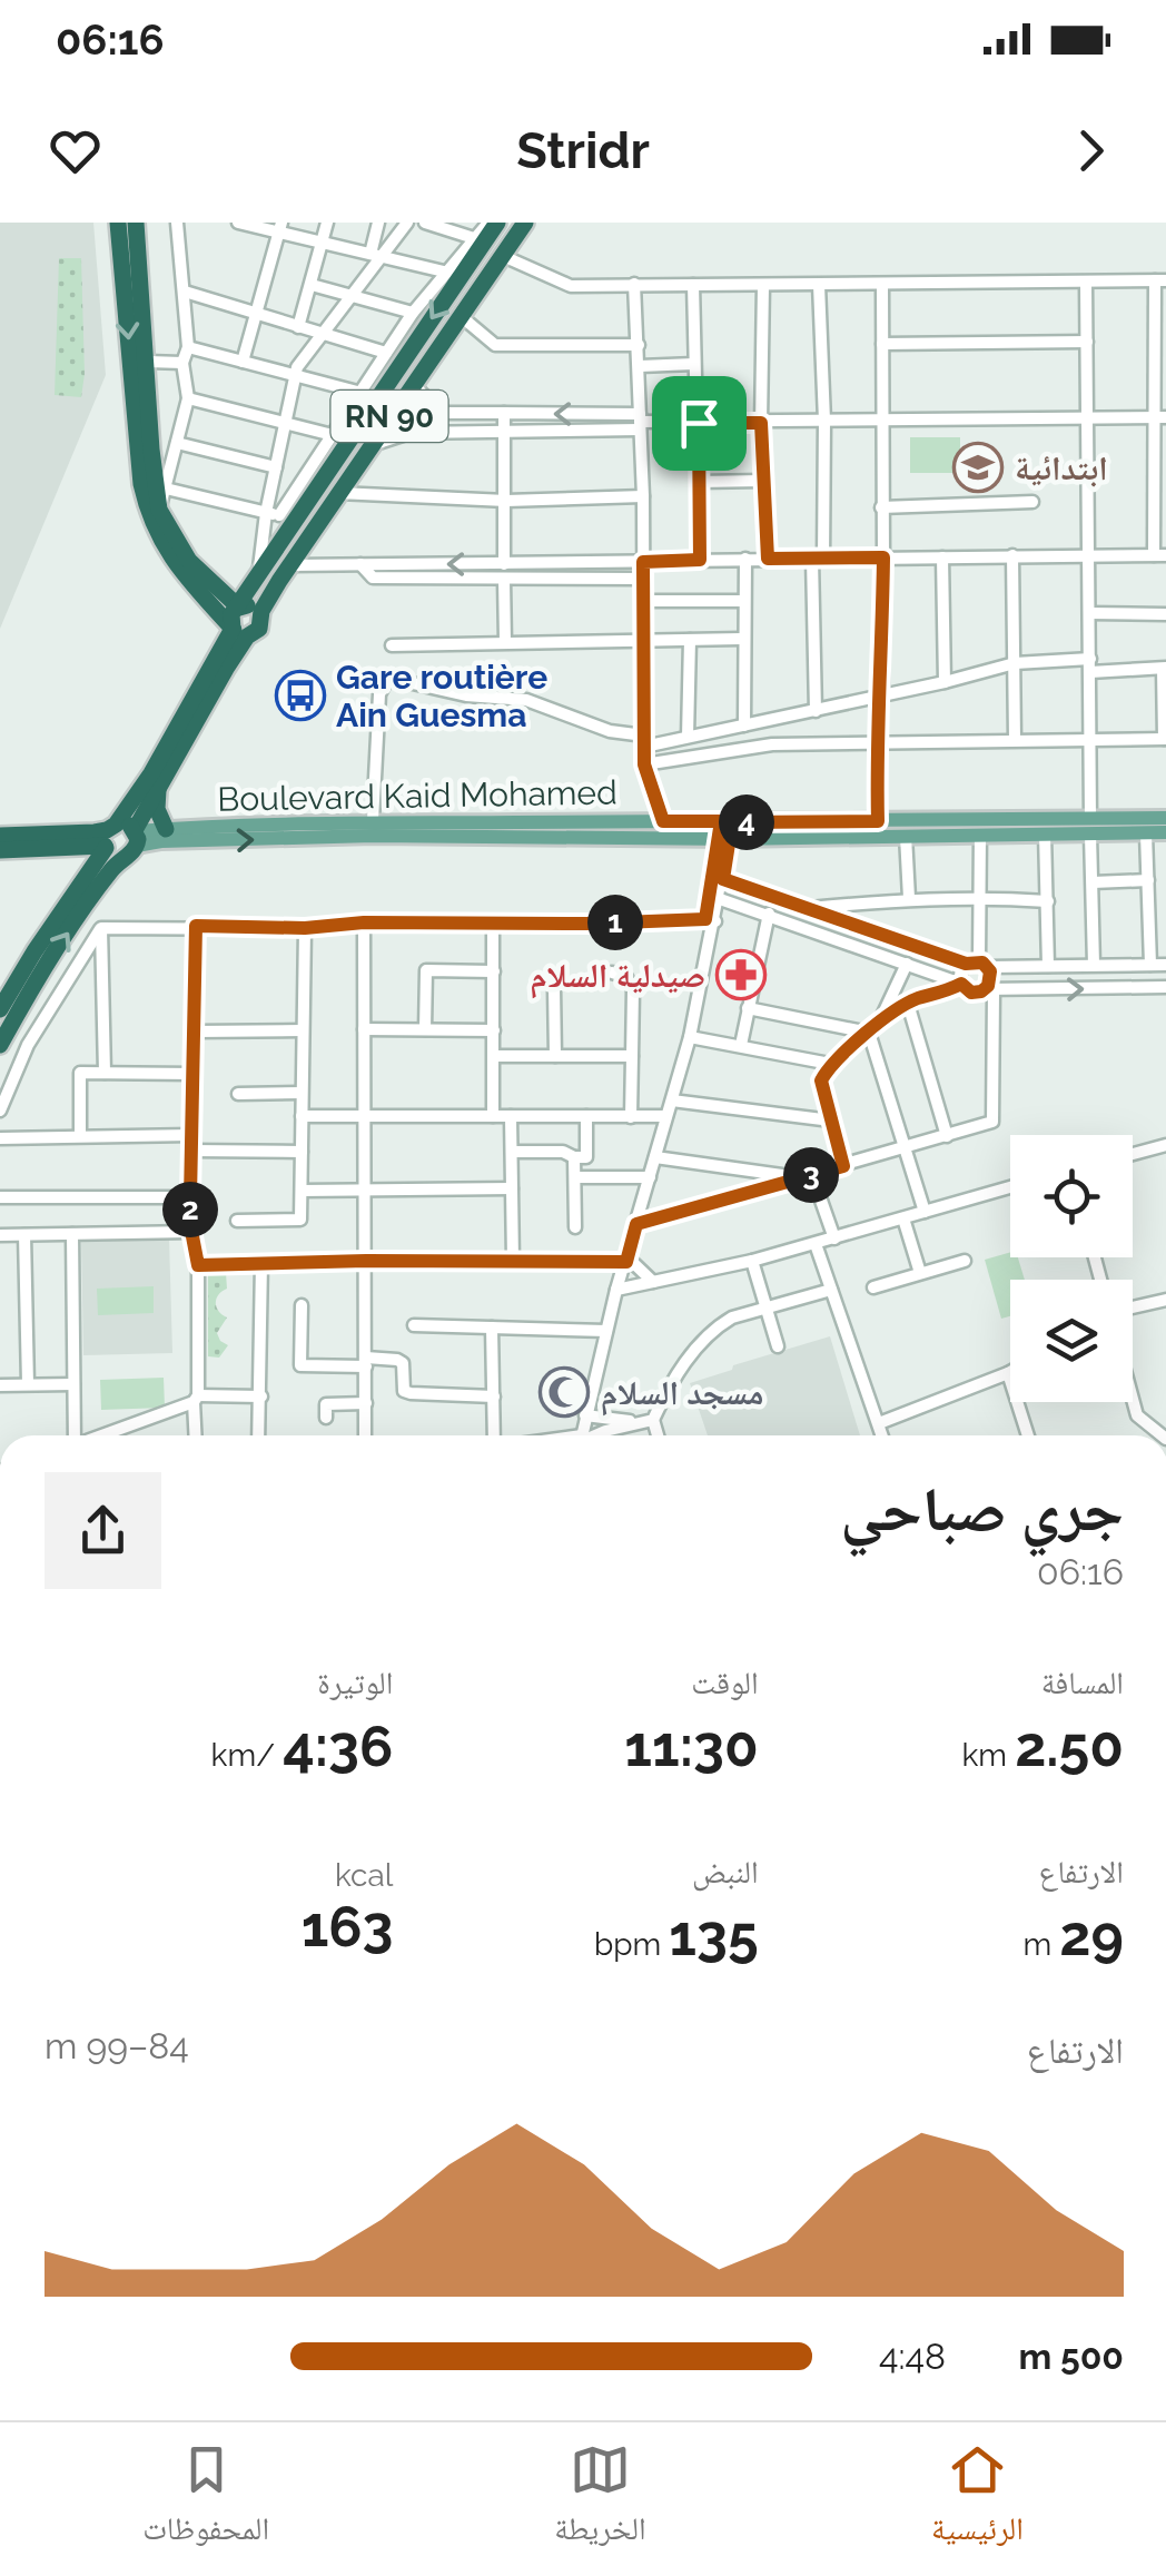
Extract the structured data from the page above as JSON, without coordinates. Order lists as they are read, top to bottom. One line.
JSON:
{"streets":{"highway":["RN 90"],"main road":["Boulevard Kaid Mohamed"]},"places":{"school or university":["ابتدائية"],"bus stop":["Gare routière Ain Guesma"],"pharmacy":["صيدلية السلام"],"mosque":["مسجد السلام"]},"page":{"status":"06:16","header":"Stridr","pins":["4","1","3","2"],"heading":["جري صباحي","06:16"],"stats":[["المسافة","2.50 km"],["الوقت","11:30"],["الوتيرة","4:36 /km"],["الارتفاع","29 m"],["النبض","135 bpm"],["kcal","163"]],"chart":["الارتفاع","84–99 m"],"list":[{"name":"500 m","note":"4:48"}],"tabs":["الرئيسية","الخريطة","المحفوظات"]}}
